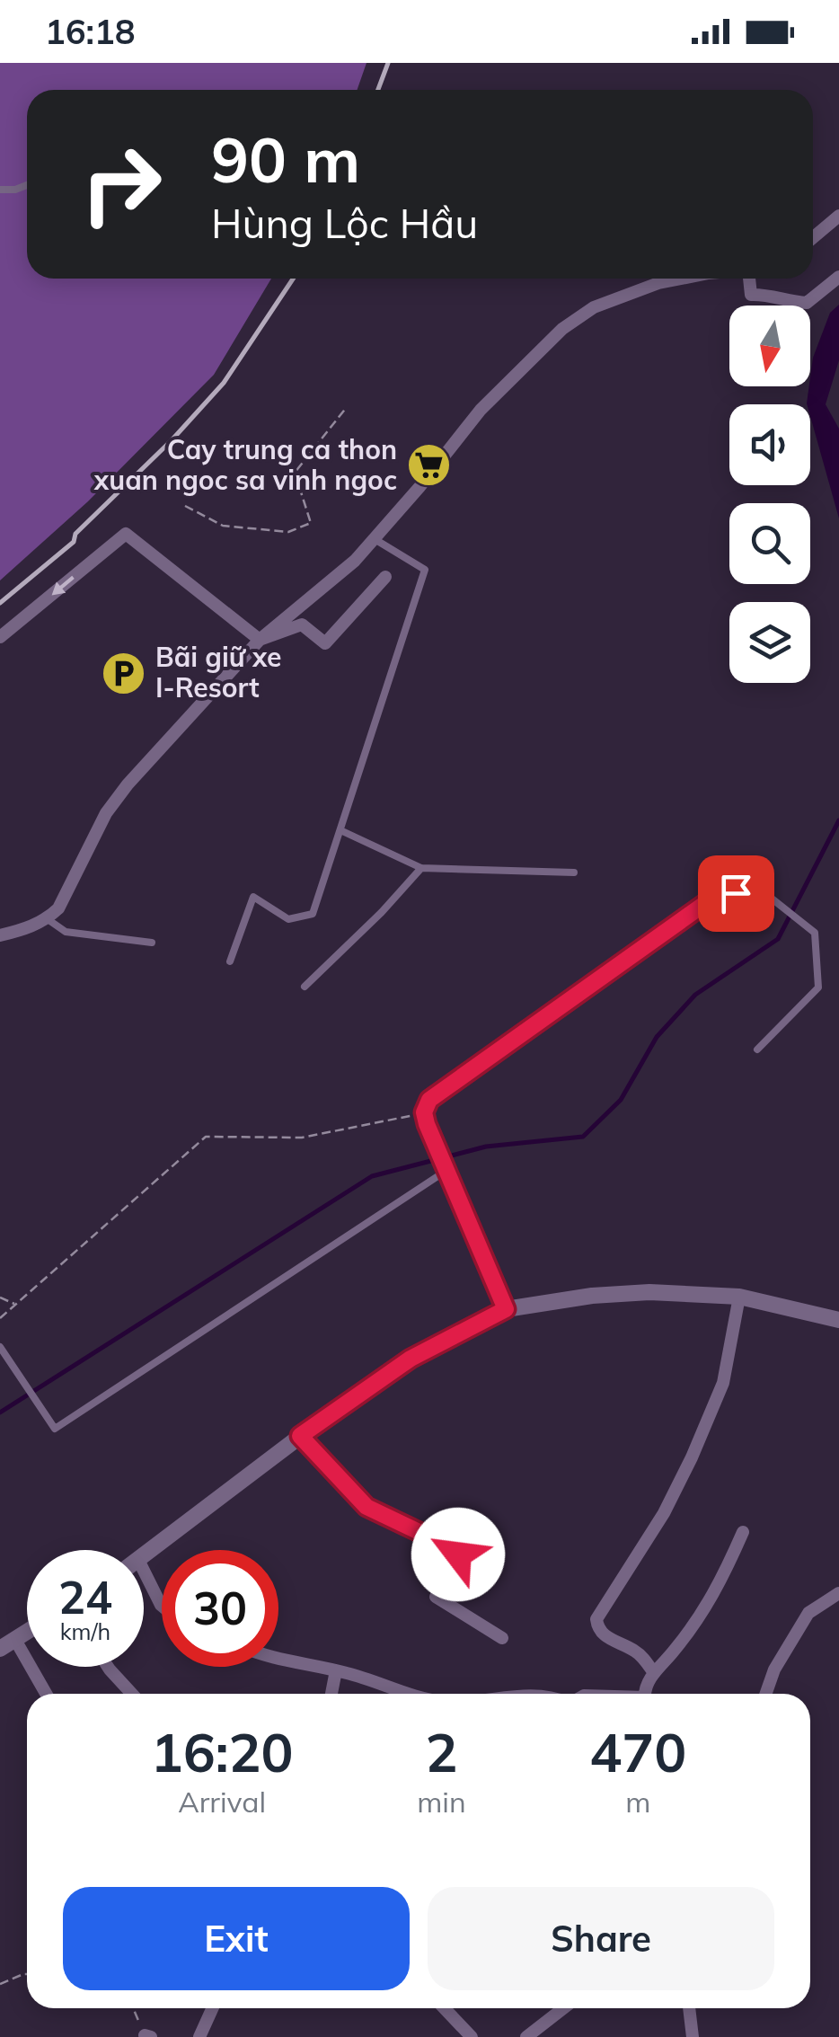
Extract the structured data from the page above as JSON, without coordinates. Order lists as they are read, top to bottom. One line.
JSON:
{"places":{"supermarket":["Cay trung ca thon xuan ngoc sa vinh ngoc"],"parking":["Bãi giữ xe I-Resort"]},"north":"bottom","page":{"status":"16:18","turn":["90 m","Hùng Lộc Hầu"],"speed":"24 km/h","limit":"30","eta":["16:20","Arrival","2","min","470","m"],"buttons":["Exit","Share"]}}
